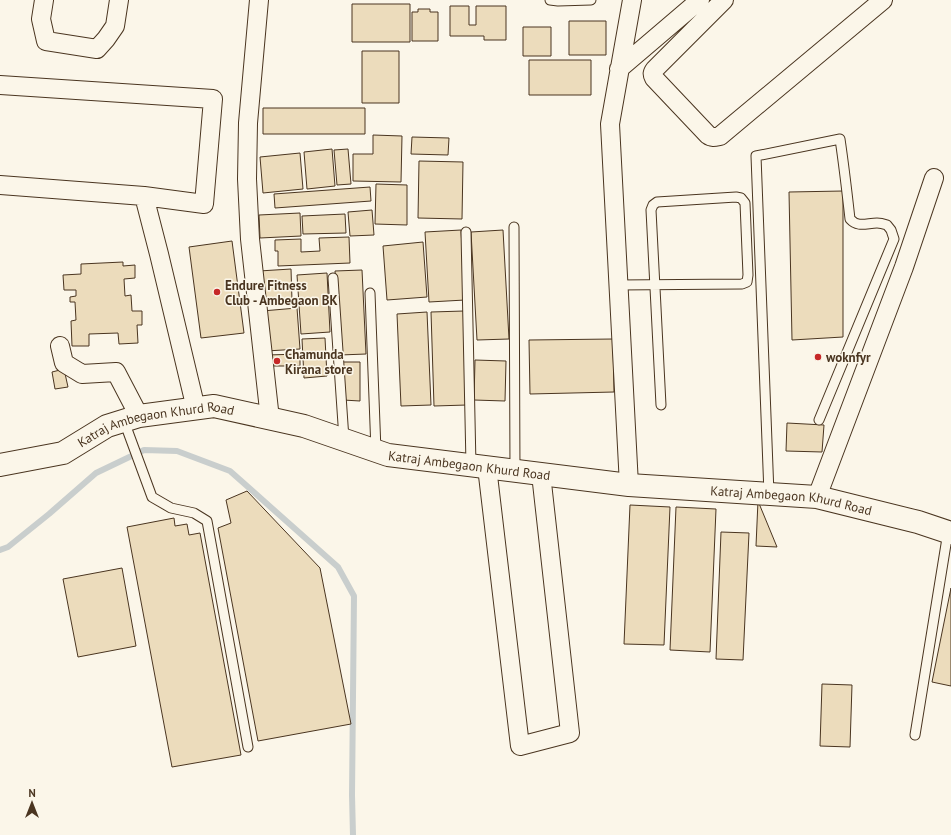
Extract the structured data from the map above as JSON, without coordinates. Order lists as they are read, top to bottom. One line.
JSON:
{"streets":{"street":["Katraj Ambegaon Khurd Road"]},"places":["Endure Fitness Club - Ambegaon BK","woknfyr","Chamunda Kirana store"],"north":"top"}
